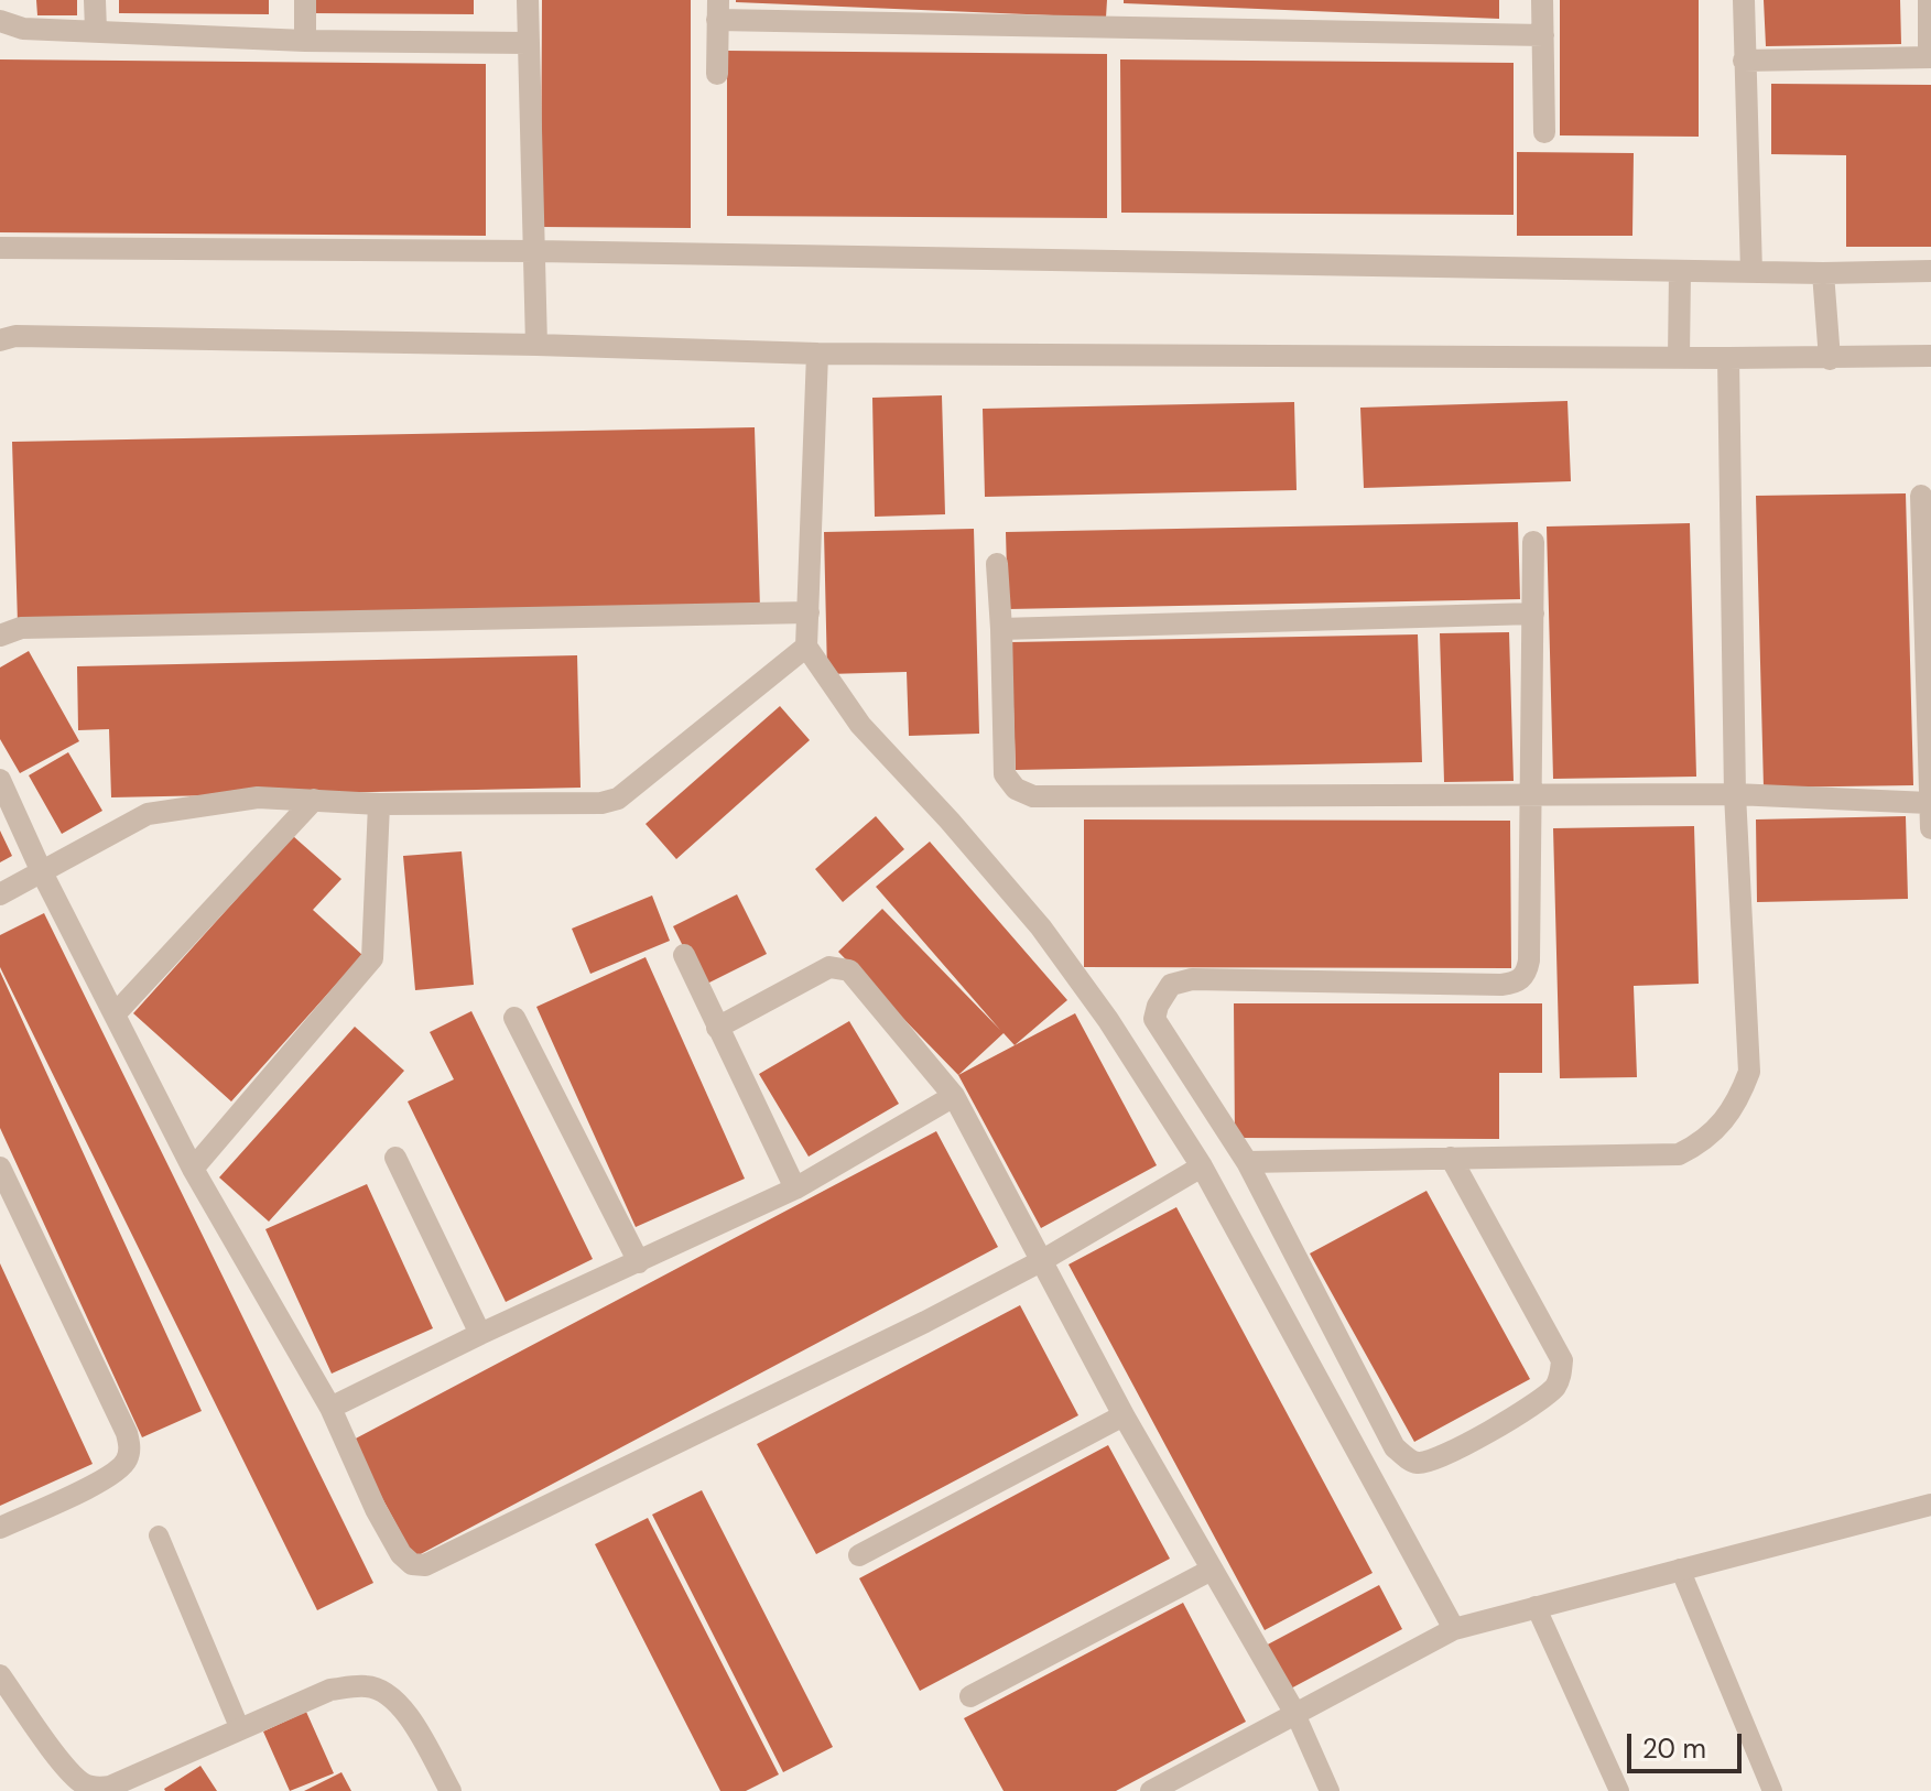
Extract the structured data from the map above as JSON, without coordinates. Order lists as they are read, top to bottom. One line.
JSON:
{"scale_bar":"20 m"}
